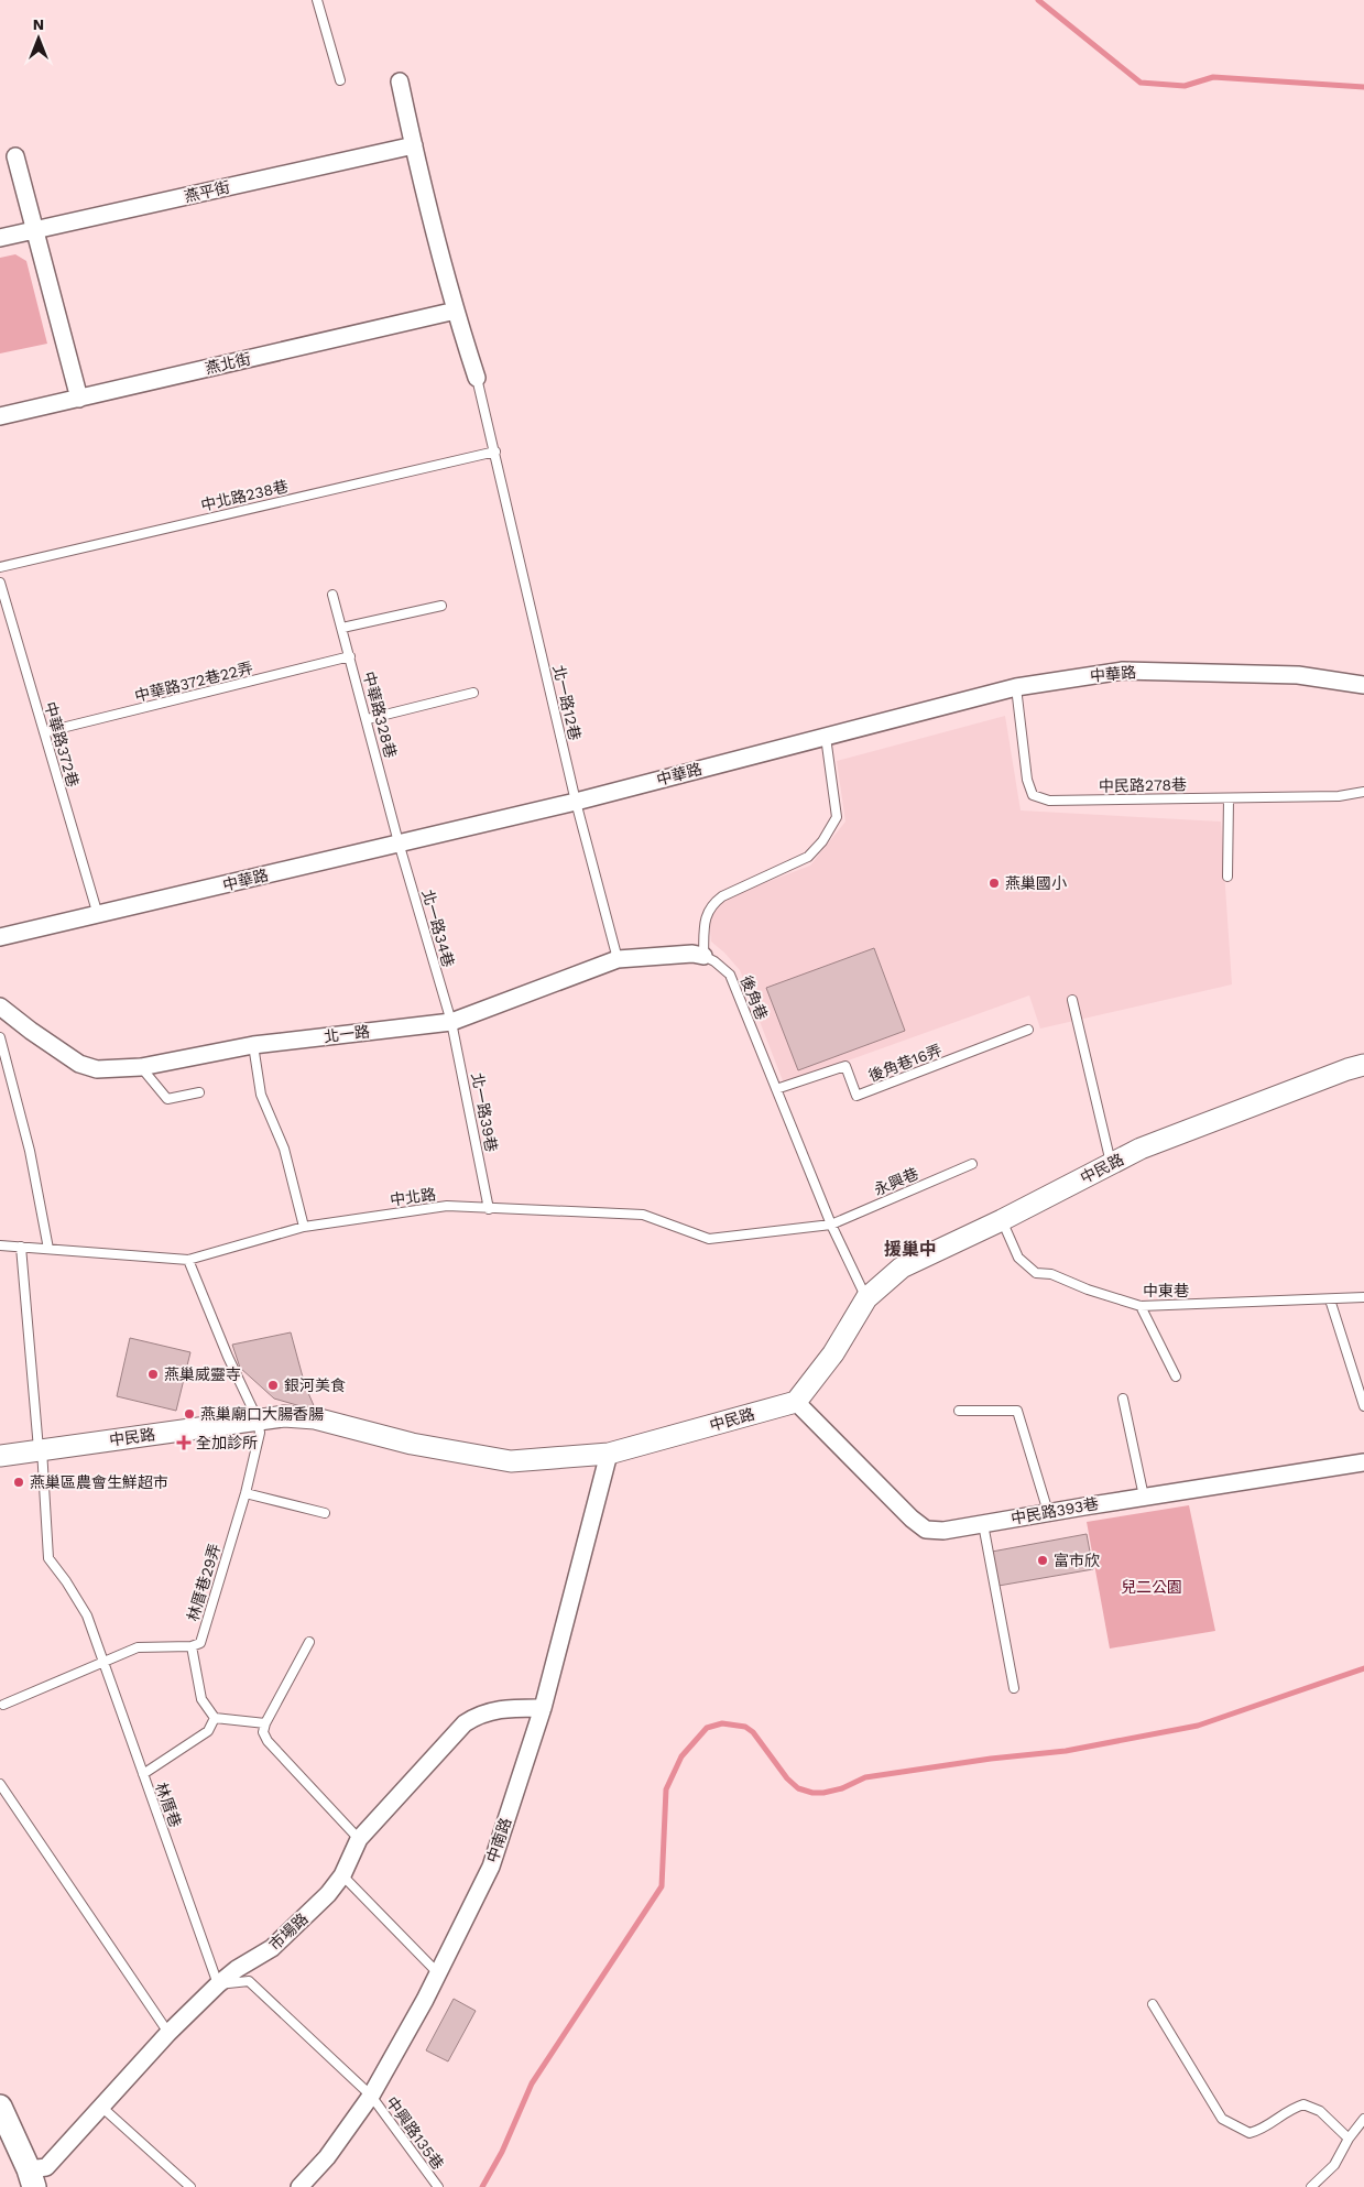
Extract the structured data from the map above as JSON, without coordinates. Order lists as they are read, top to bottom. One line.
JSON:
{"streets":{"street":["燕平街","燕北街","中華路","北一路","中民路","中民路393巷","中南路","市場路"],"lane":["中北路238巷","中華路372巷22弄","北一路12巷","中華路328巷","中華路372巷","中民路278巷","北一路34巷","後角巷","後角巷16弄","北一路39巷","永興巷","中北路","中東巷","林厝巷29弄","林厝巷","中興路135巷"]},"crossings":[["中北路238巷","北一路12巷"],["中華路","北一路12巷"],["中華路","中華路328巷"],["中華路","中華路372巷"],["中華路","中民路278巷"],["中華路","北一路34巷"],["中華路372巷22弄","中華路328巷"],["中華路372巷22弄","中華路372巷"],["北一路12巷","北一路"],["中華路328巷","北一路34巷"],["北一路34巷","北一路"],["北一路34巷","北一路39巷"],["後角巷","北一路"],["後角巷","後角巷16弄"],["後角巷","中民路"],["後角巷","永興巷"],["後角巷","中北路"],["北一路","北一路39巷"],["北一路39巷","中北路"],["中民路","中東巷"],["中民路","中民路393巷"],["中民路","林厝巷29弄"],["中民路","林厝巷"],["中民路","中南路"],["永興巷","中北路"],["中北路","林厝巷"],["林厝巷","市場路"],["中南路","市場路"],["中南路","中興路135巷"]],"districts":["援巢中"],"parks":["兒二公園"],"places":{"other":["燕巢國小","燕巢威靈寺","銀河美食","燕巢廟口大腸香腸","燕巢區農會生鮮超市","富市欣"],"health":["全加診所"]},"north":"top"}
